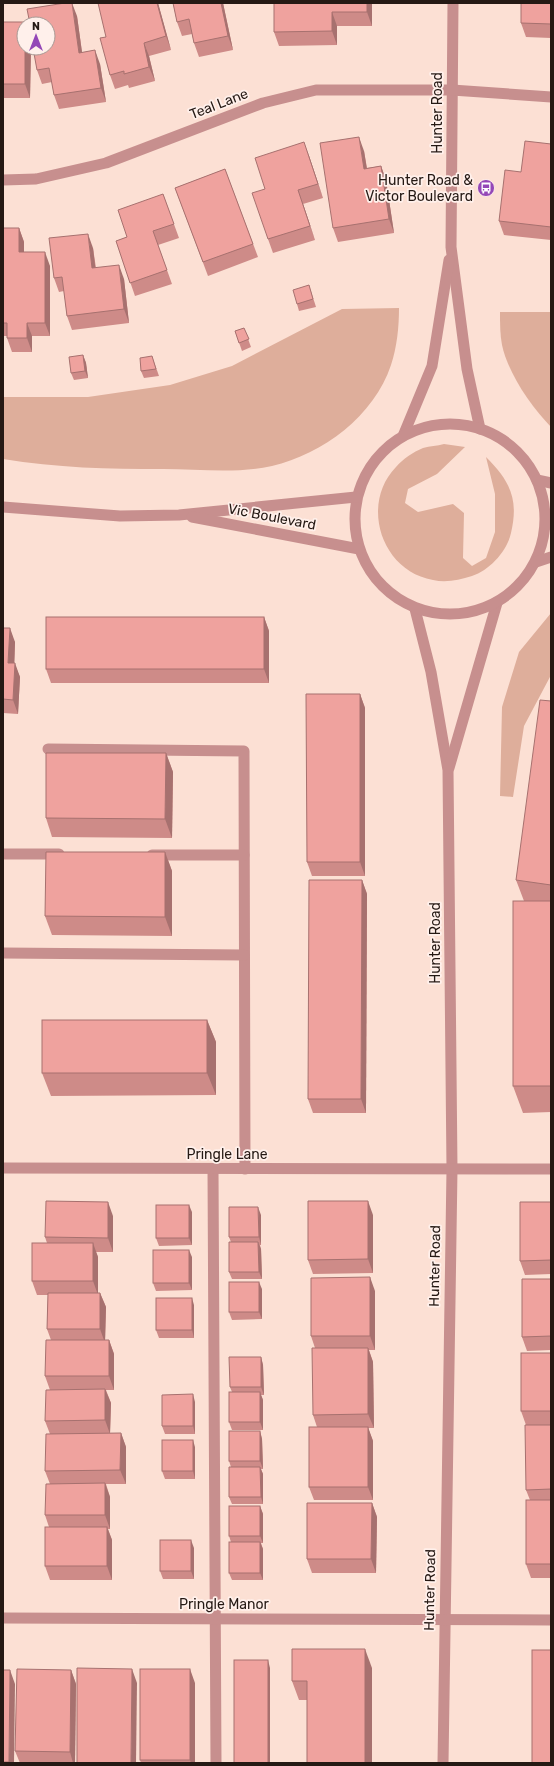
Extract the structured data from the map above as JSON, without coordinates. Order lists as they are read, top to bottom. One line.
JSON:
{"streets":{"street":["Teal Lane","Hunter Road","Vic Boulevard","Pringle Lane","Pringle Manor"]},"crossings":[["Teal Lane","Hunter Road"],["Hunter Road","Pringle Lane"],["Hunter Road","Pringle Manor"]],"places":{"bus stop":["Hunter Road & Victor Boulevard"]},"north":"top"}
